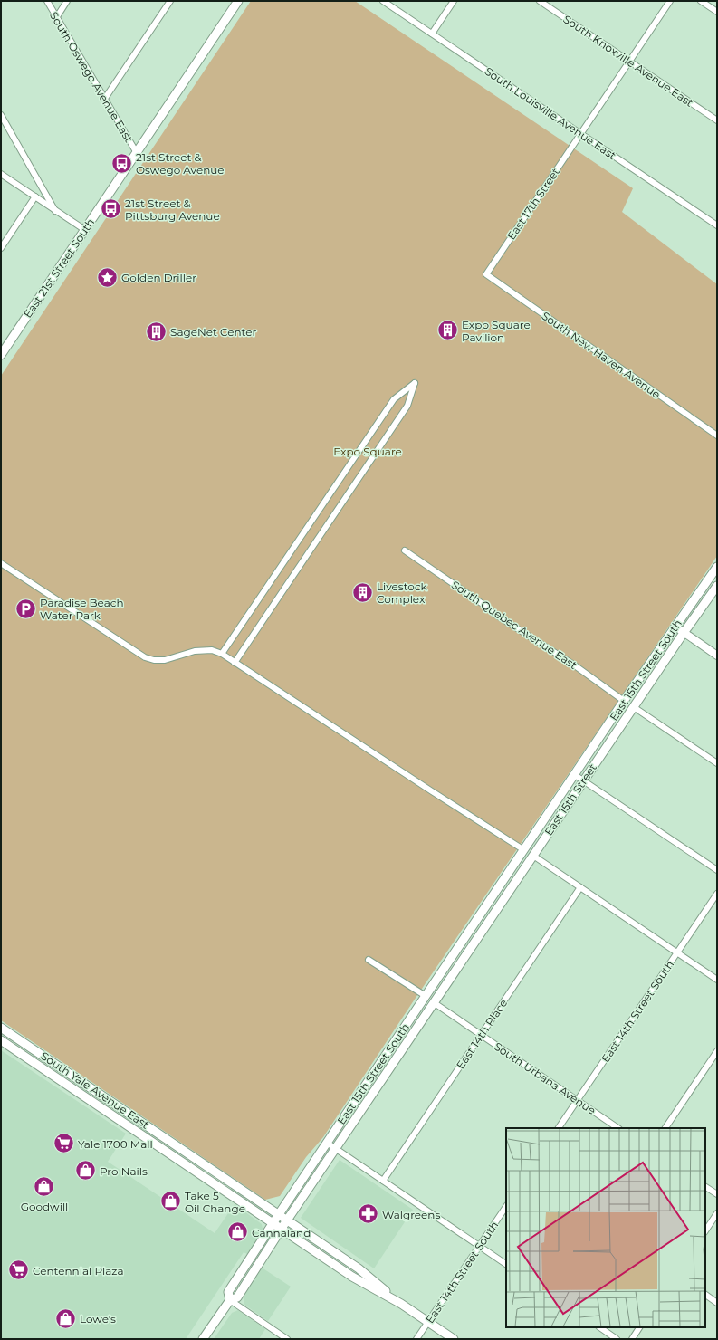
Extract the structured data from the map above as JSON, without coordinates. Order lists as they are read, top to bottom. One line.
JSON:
{"streets":{"main road":["East 21st Street South","East 15th Street South","East 15th Street","South Yale Avenue East"],"street":["South Knoxville Avenue East","South Oswego Avenue East","South Louisville Avenue East","East 17th Street","South New Haven Avenue","South Quebec Avenue East","East 14th Street South","East 14th Place","South Urbana Avenue"]},"crossings":[["South Knoxville Avenue East","East 17th Street"],["South Oswego Avenue East","East 21st Street South"],["South Louisville Avenue East","East 17th Street"],["East 17th Street","South New Haven Avenue"],["South Quebec Avenue East","East 15th Street South"],["East 15th Street South","East 15th Street"],["East 15th Street South","South Urbana Avenue"],["East 15th Street South","South Yale Avenue East"],["East 14th Street South","South Urbana Avenue"],["East 14th Street South","South Yale Avenue East"],["East 14th Place","South Urbana Avenue"]],"parks":["Expo Square"],"places":{"bus stop":["21st Street & Oswego Avenue","21st Street & Pittsburg Avenue"],"place":["Golden Driller"],"building":["Expo Square Pavilion","SageNet Center","Livestock Complex"],"parking":["Paradise Beach Water Park"],"supermarket":["Yale 1700 Mall","Centennial Plaza"],"shop":["Pro Nails","Goodwill","Take 5 Oil Change","Cannaland","Lowe's"],"pharmacy":["Walgreens"]}}
